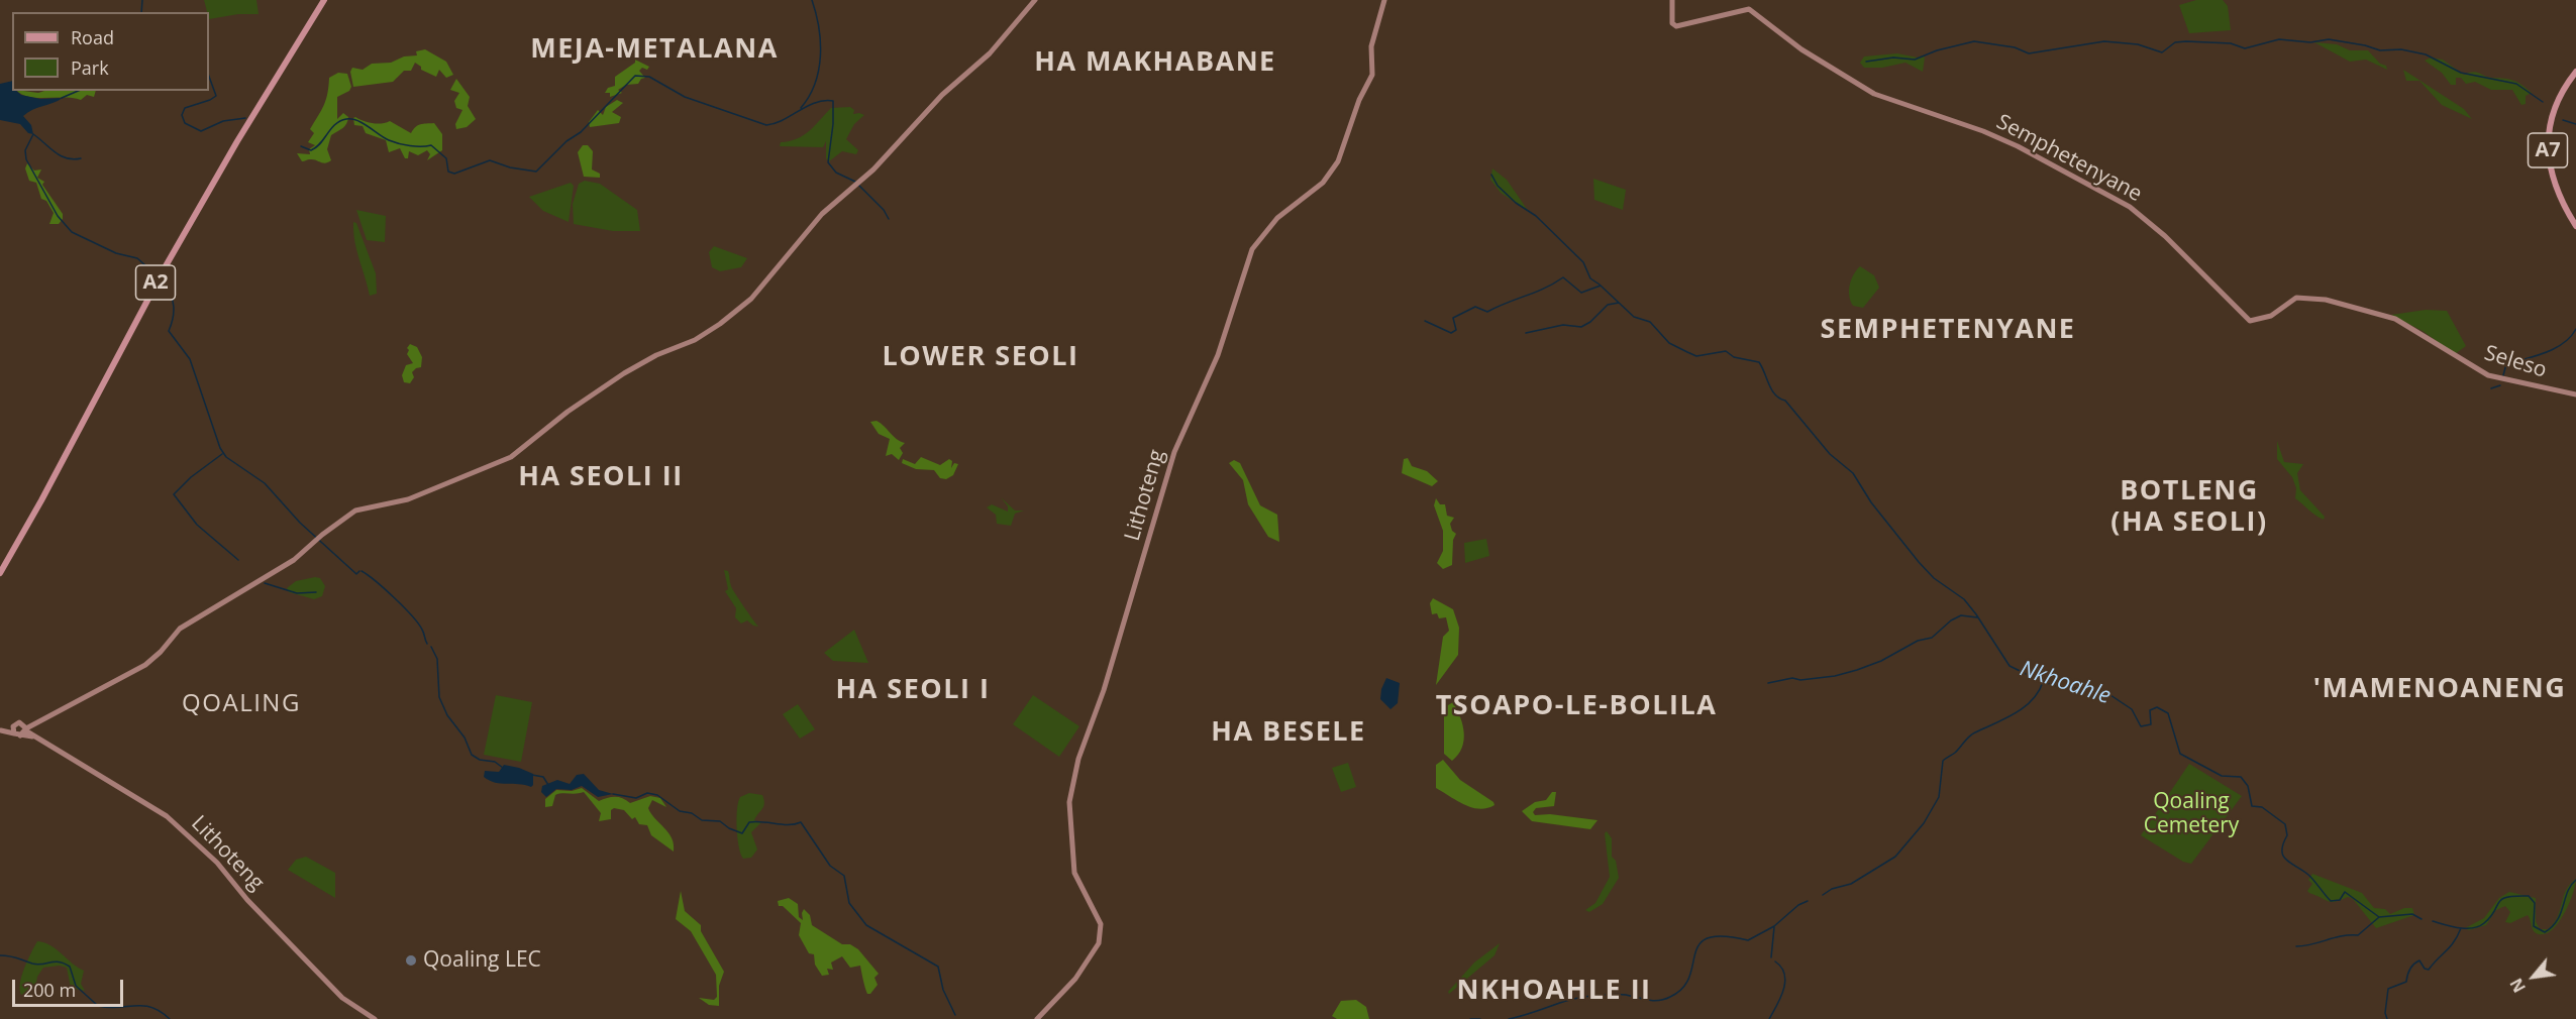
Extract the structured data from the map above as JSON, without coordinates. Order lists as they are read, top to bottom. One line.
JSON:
{"streets":{"main road":["A7","Semphetenyane","A2","Seleso","Lithoteng"]},"crossings":[["Semphetenyane","Seleso"]],"districts":["MEJA-METALANA","HA MAKHABANE","SEMPHETENYANE","LOWER SEOLI","HA SEOLI II","BOTLENG (HA SEOLI)","'MAMENOANENG","HA SEOLI I","QOALING","TSOAPO-LE-BOLILA","HA BESELE","NKHOAHLE II"],"water":["Nkhoahle"],"parks":["Qoaling Cemetery"],"places":["Qoaling LEC"],"legend":["Road","Park"],"scale_bar":"200 m","north":"bottom left"}
